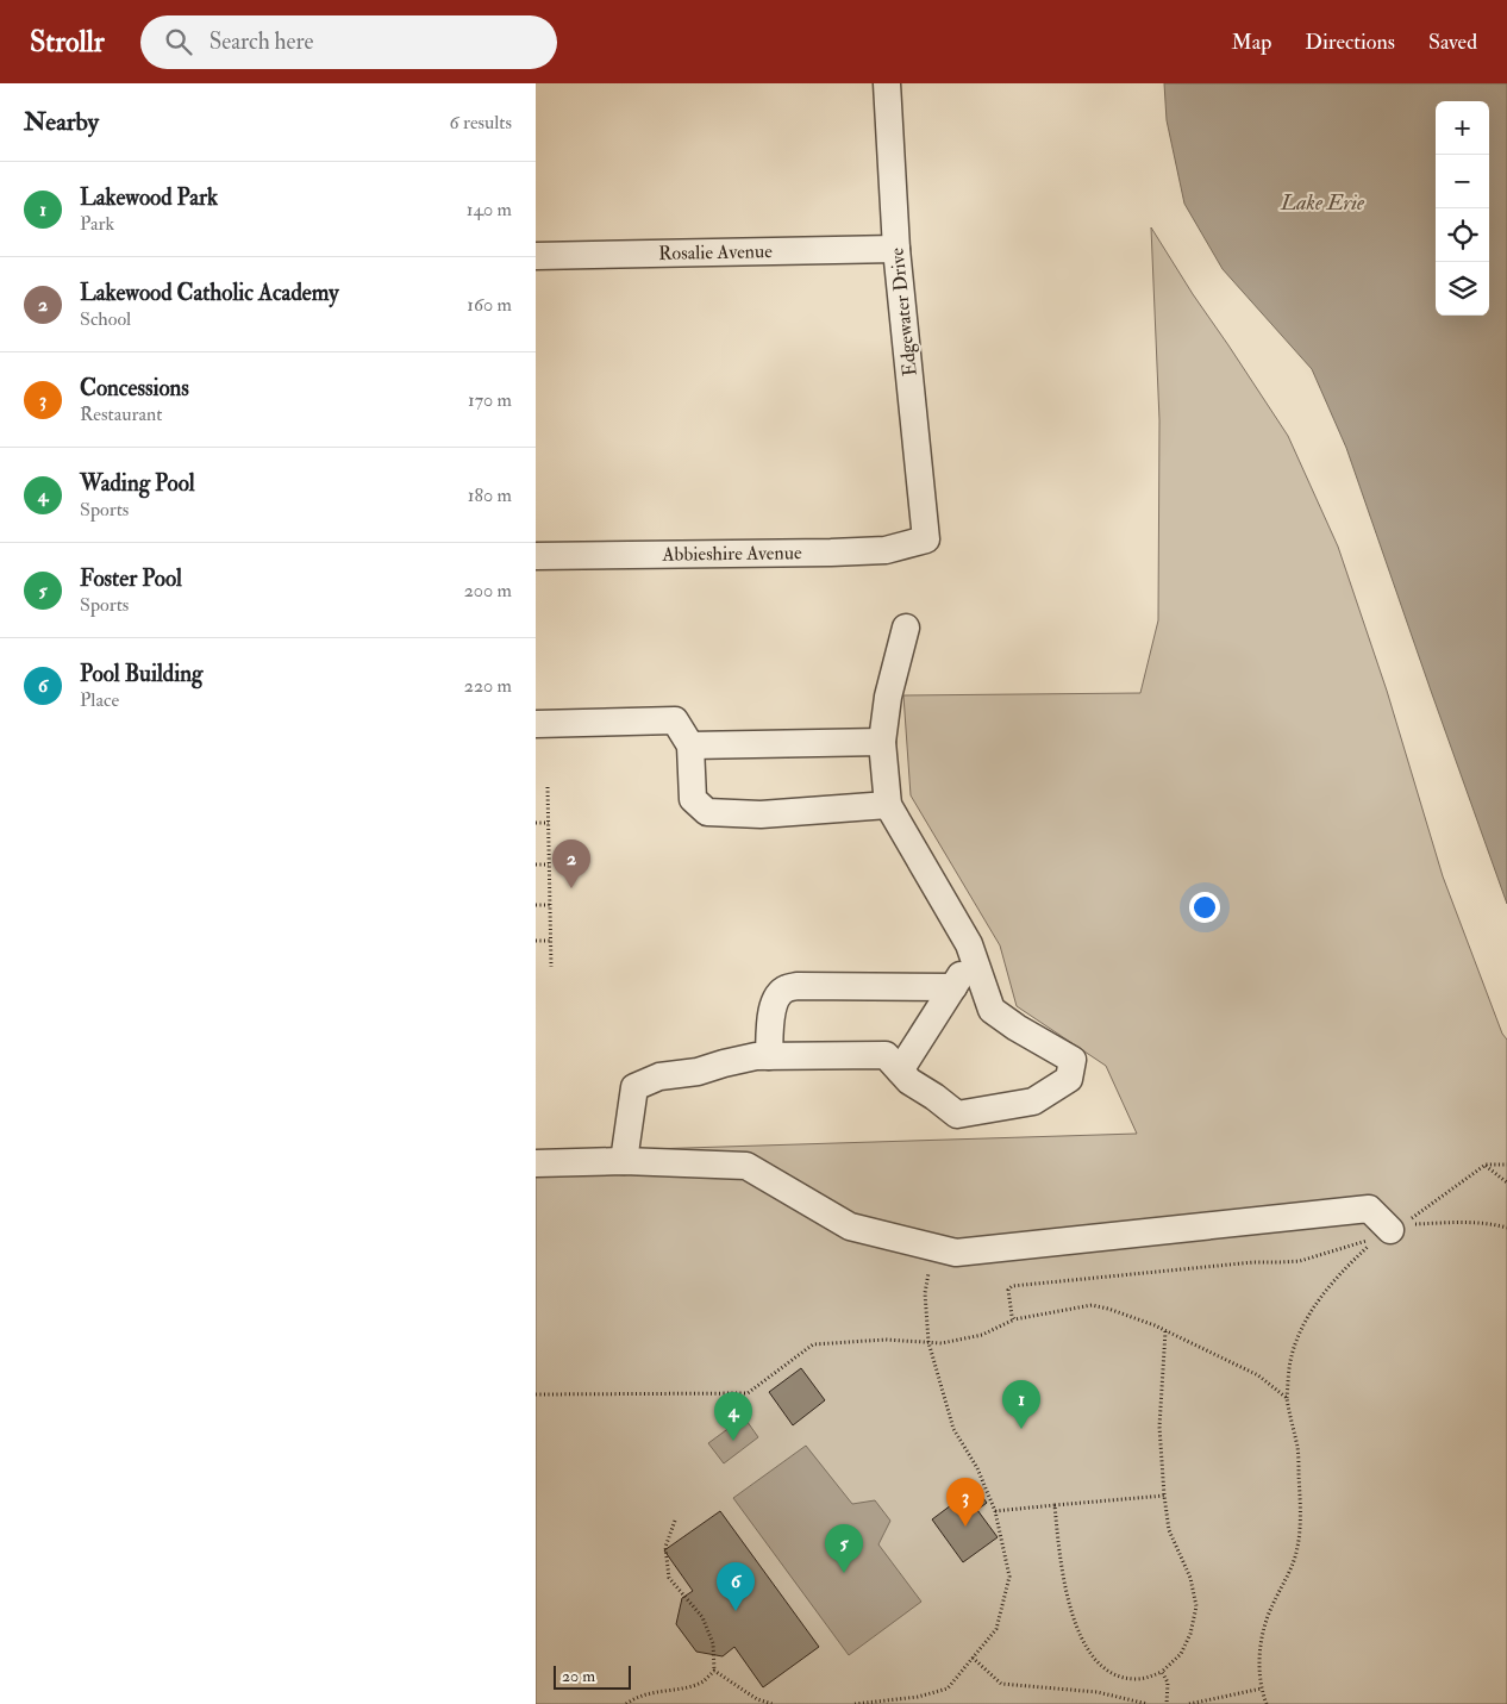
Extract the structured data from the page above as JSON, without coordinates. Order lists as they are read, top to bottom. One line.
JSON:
{"streets":{"street":["Rosalie Avenue","Edgewater Drive","Abbieshire Avenue"]},"crossings":[["Rosalie Avenue","Edgewater Drive"],["Edgewater Drive","Abbieshire Avenue"]],"water":["Lake Erie"],"scale_bar":"20 m","page":{"header":"Strollr","search":"Search here","nav":["Map","Directions","Saved"],"heading":["Nearby","6 results"],"map_buttons":["+","−"],"list":[{"mark":"1","name":"Lakewood Park","note":"Park","value":"140 m"},{"mark":"2","name":"Lakewood Catholic Academy","note":"School","value":"160 m"},{"mark":"3","name":"Concessions","note":"Restaurant","value":"170 m"},{"mark":"4","name":"Wading Pool","note":"Sports","value":"180 m"},{"mark":"5","name":"Foster Pool","note":"Sports","value":"200 m"},{"mark":"6","name":"Pool Building","note":"Place","value":"220 m"}],"pins":["2","1","4","3","5","6"],"scale":"20 m"}}
